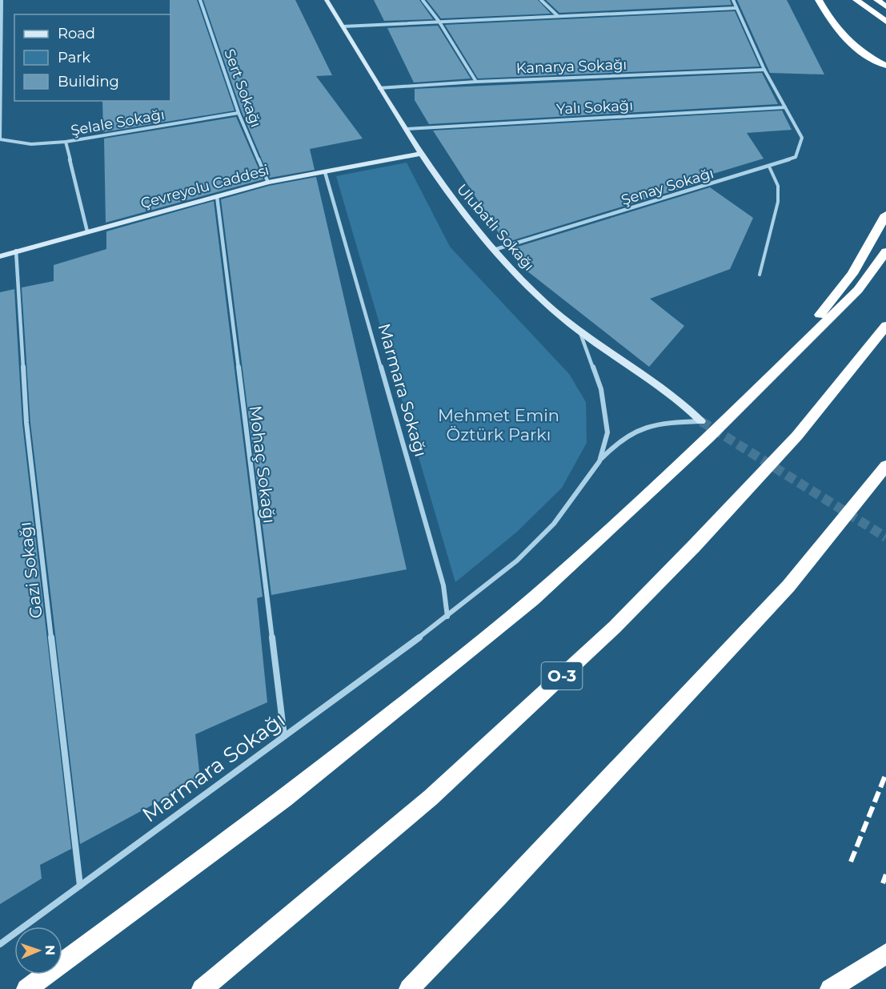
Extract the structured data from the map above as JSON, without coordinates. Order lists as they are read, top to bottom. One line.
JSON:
{"streets":{"highway":["O-3"],"main road":["Çevreyolu Caddesi","Ulubatlı Sokağı"],"street":["Kanarya Sokağı","Sert Sokağı","Yalı Sokağı","Şelale Sokağı","Şenay Sokağı","Marmara Sokağı","Mohaç Sokağı","Gazi Sokağı"]},"crossings":[["Kanarya Sokağı","Şenay Sokağı"],["Kanarya Sokağı","Ulubatlı Sokağı"],["Sert Sokağı","Şelale Sokağı"],["Sert Sokağı","Çevreyolu Caddesi"],["Yalı Sokağı","Şenay Sokağı"],["Yalı Sokağı","Ulubatlı Sokağı"],["Çevreyolu Caddesi","Ulubatlı Sokağı"],["Çevreyolu Caddesi","Marmara Sokağı"],["Çevreyolu Caddesi","Mohaç Sokağı"],["Çevreyolu Caddesi","Gazi Sokağı"],["Şenay Sokağı","Ulubatlı Sokağı"],["Ulubatlı Sokağı","Marmara Sokağı"],["Marmara Sokağı","Mohaç Sokağı"],["Marmara Sokağı","Gazi Sokağı"]],"parks":["Mehmet Emin Öztürk Parkı"],"legend":["Road","Park","Building"],"north":"right"}
